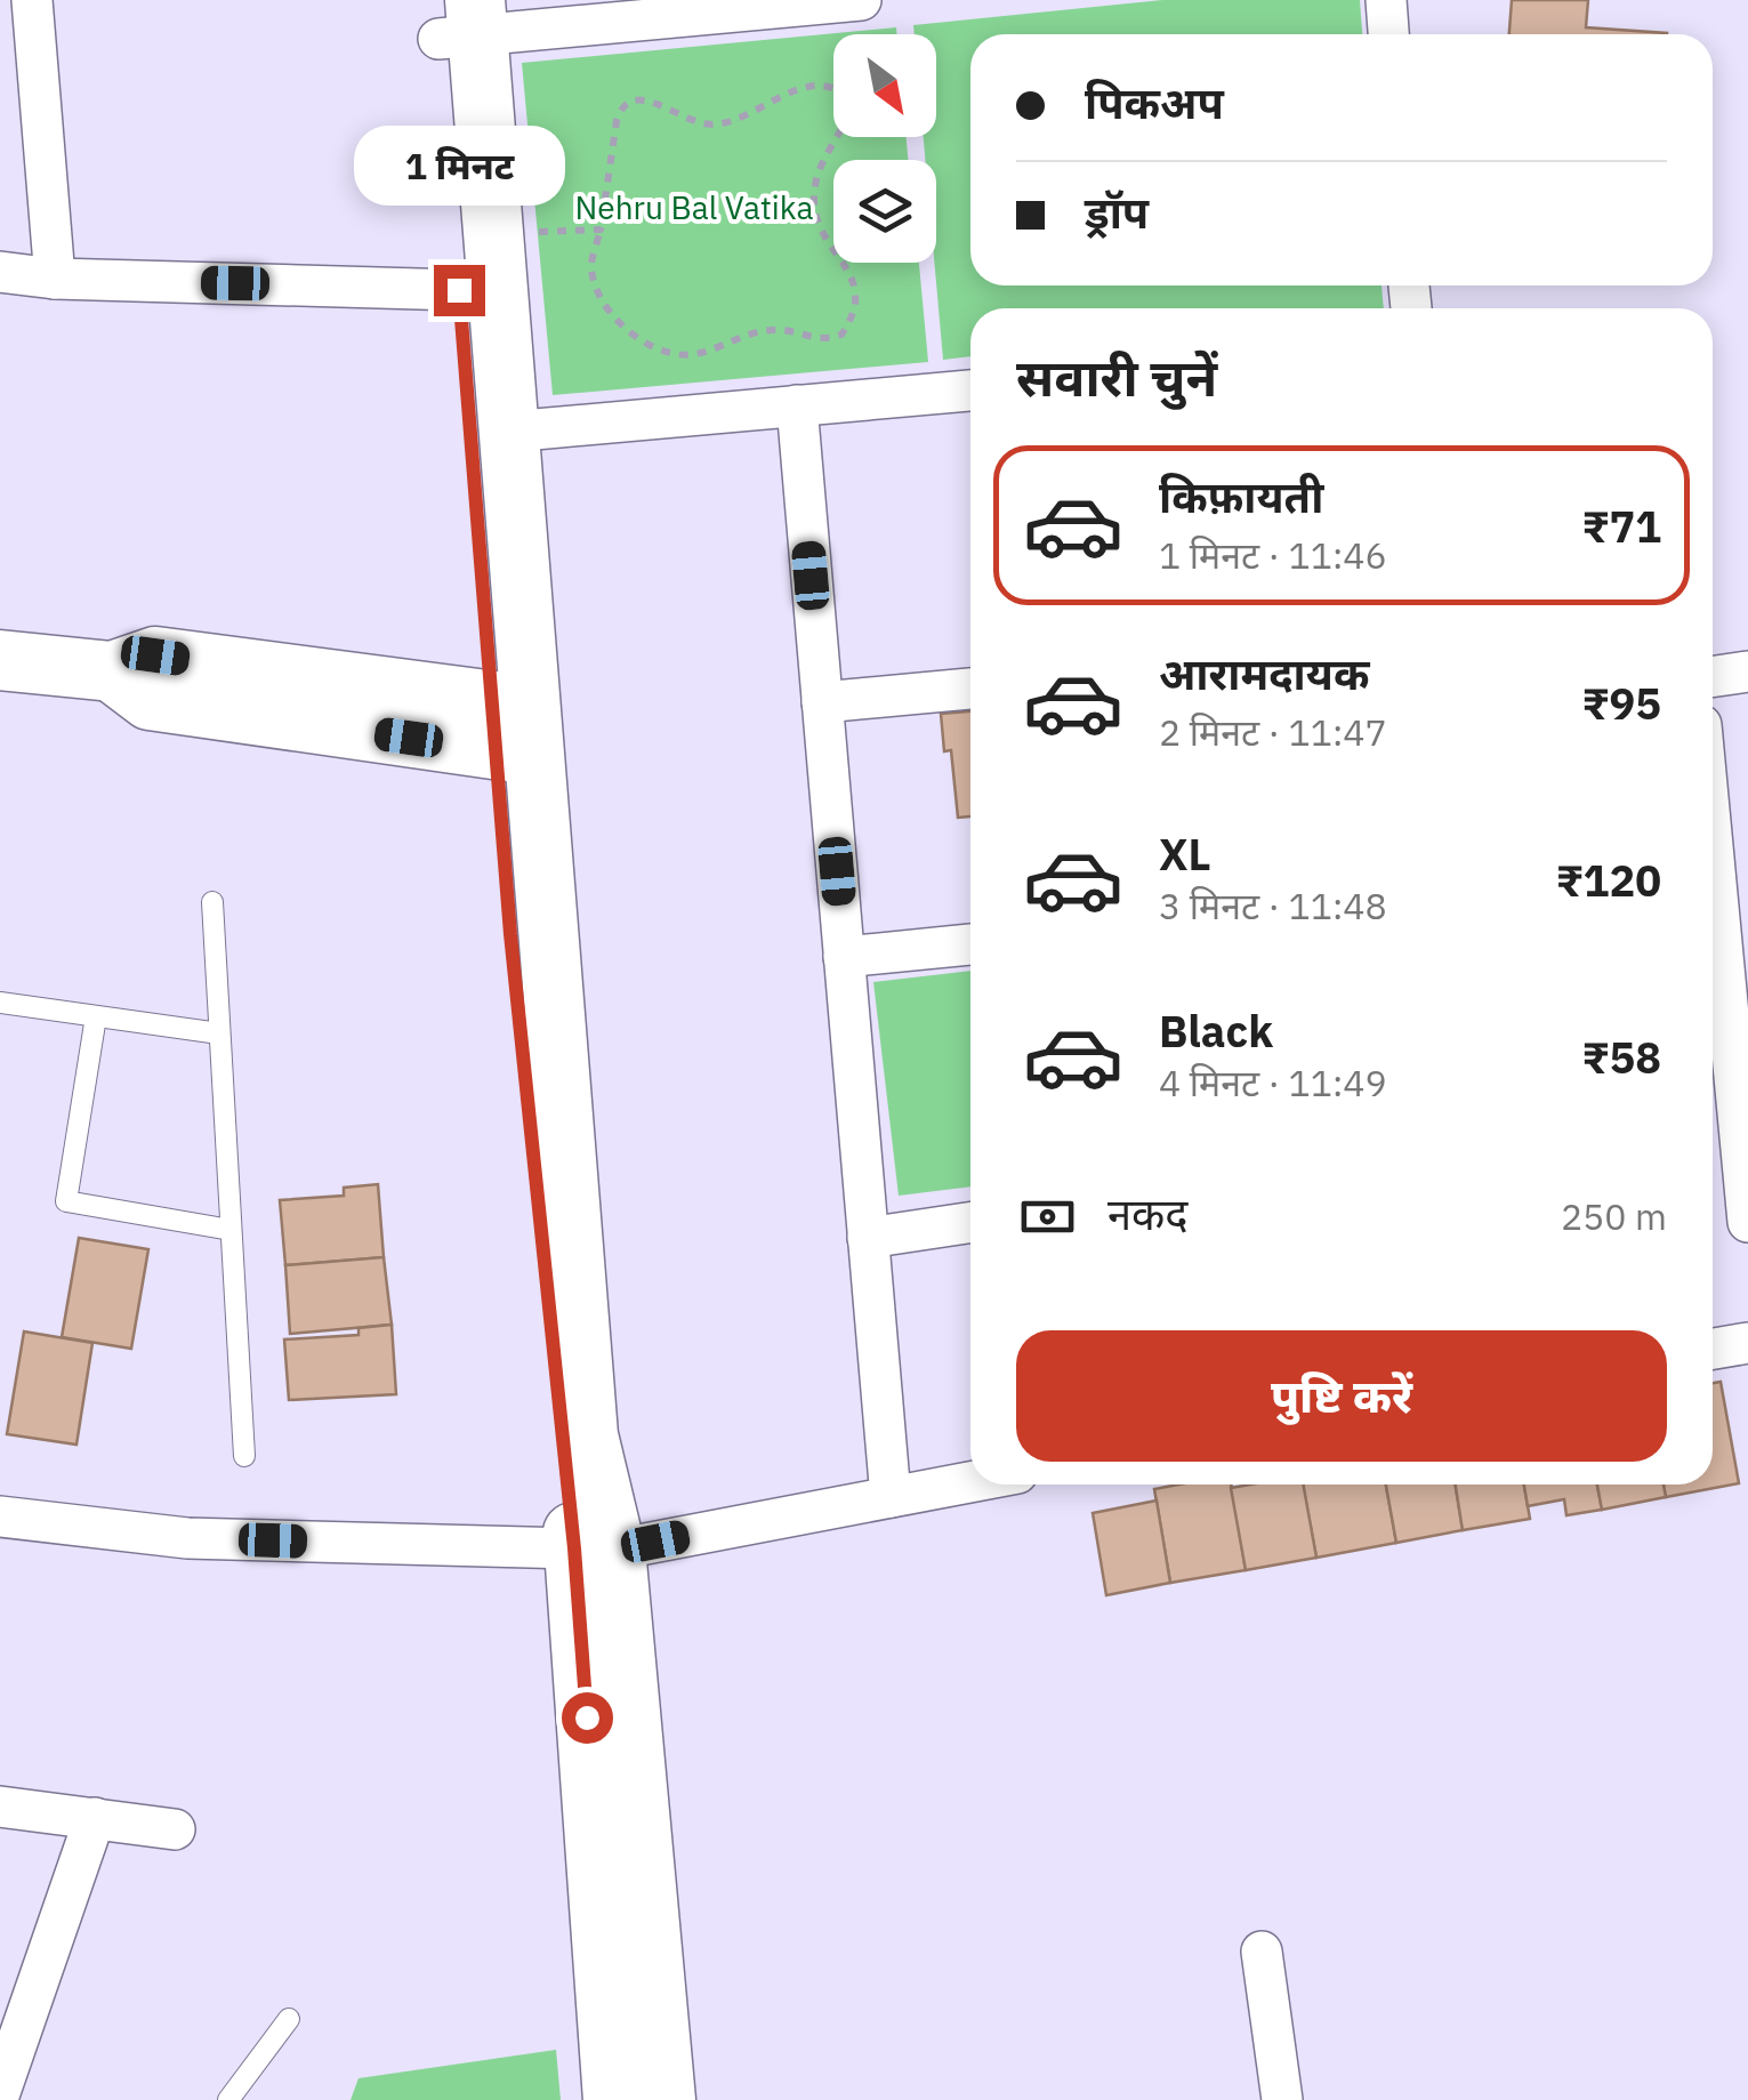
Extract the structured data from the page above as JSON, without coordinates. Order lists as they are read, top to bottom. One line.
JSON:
{"parks":["Nehru Bal Vatika"],"north":"bottom right","page":{"banner":["पिकअप","ड्रॉप"],"bubble":"1 मिनट","heading":"सवारी चुनें","list":[{"name":"किफ़ायती","note":"1 मिनट · 11:46","value":"₹71"},{"name":"आरामदायक","note":"2 मिनट · 11:47","value":"₹95"},{"name":"XL","note":"3 मिनट · 11:48","value":"₹120"},{"name":"Black","note":"4 मिनट · 11:49","value":"₹58"}],"pay":["नकद","250 m"],"buttons":"पुष्टि करें"}}
